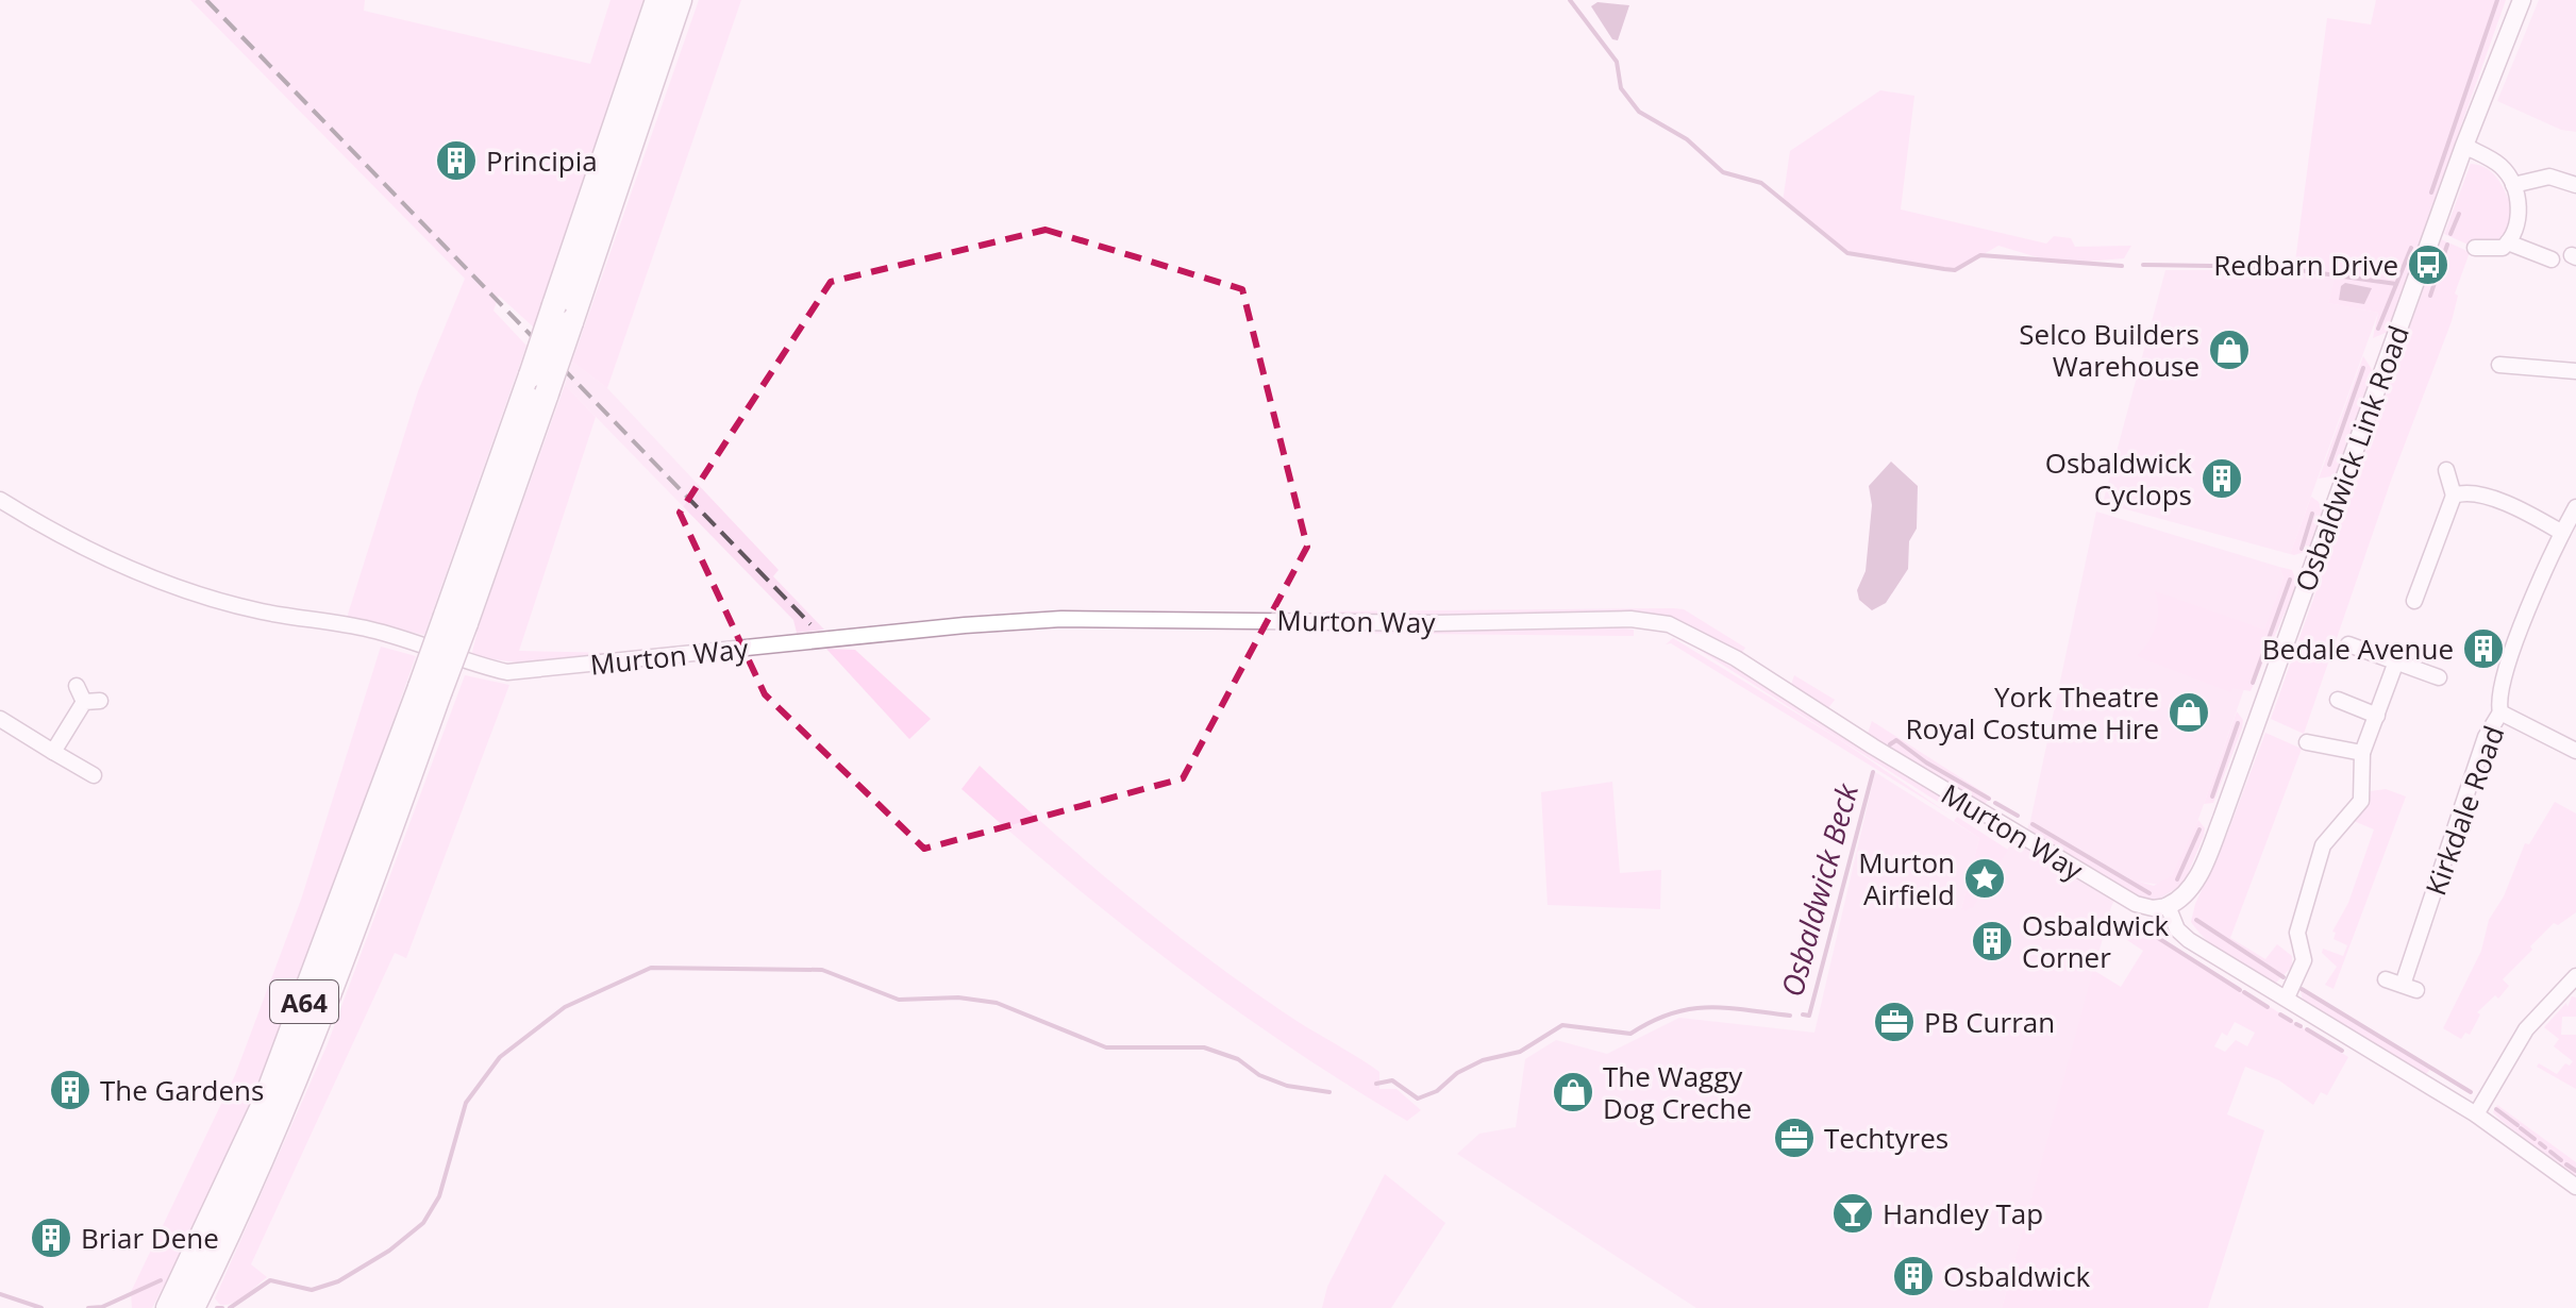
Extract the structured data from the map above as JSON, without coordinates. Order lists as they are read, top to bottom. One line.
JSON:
{"streets":{"highway":["A64"],"street":["Osbaldwick Link Road","Murton Way","Kirkdale Road"]},"crossings":[["Osbaldwick Link Road","Murton Way"]],"water":["Osbaldwick Beck"],"places":{"building":["Principia","Osbaldwick Cyclops","Bedale Avenue","Osbaldwick Corner","The Gardens","Briar Dene","Osbaldwick"],"bus stop":["Redbarn Drive"],"shop":["Selco Builders Warehouse","York Theatre Royal Costume Hire","The Waggy Dog Creche"],"place":["Murton Airfield"],"office":["PB Curran","Techtyres"],"bar":["Handley Tap"]}}
